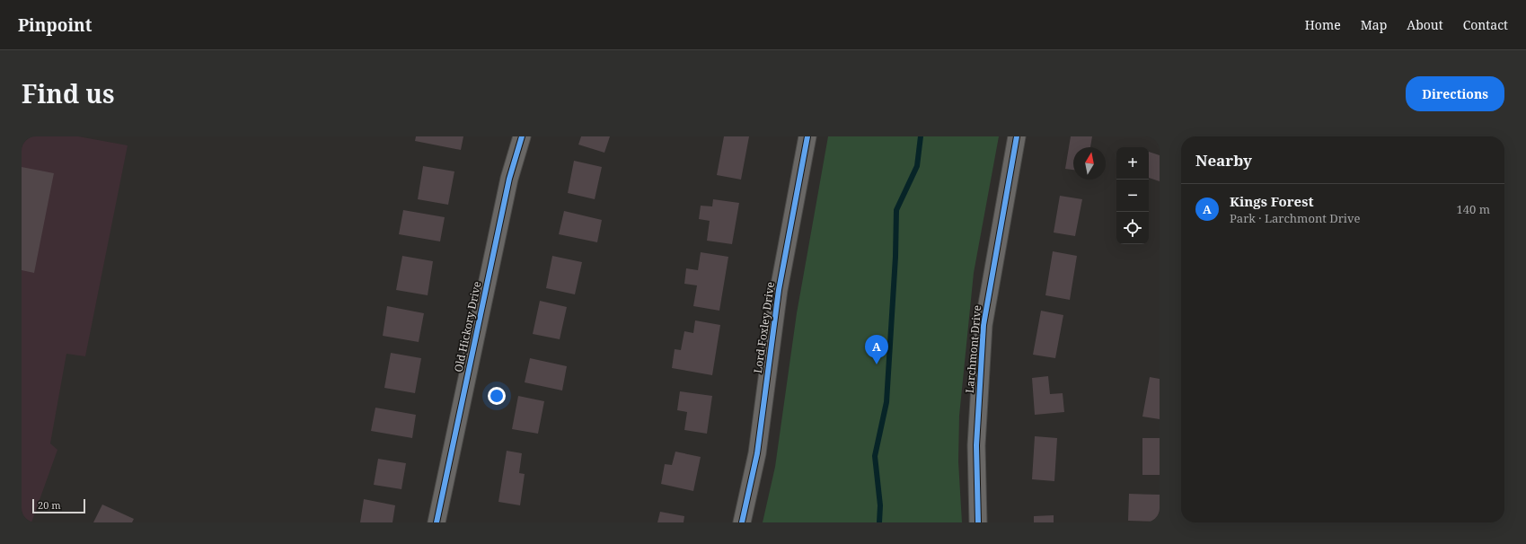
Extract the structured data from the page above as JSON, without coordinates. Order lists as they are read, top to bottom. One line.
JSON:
{"streets":{"street":["Old Hickory Drive","Lord Foxley Drive","Larchmont Drive"]},"scale_bar":"20 m","north":"top","page":{"header":"Pinpoint","nav":["Home","Map","About","Contact"],"title":"Find us","buttons":"Directions","heading":"Nearby","map_buttons":["+","−"],"list":[{"mark":"A","name":"Kings Forest","note":"Park · Larchmont Drive","value":"140 m"}],"pins":"A","scale":"20 m"}}
